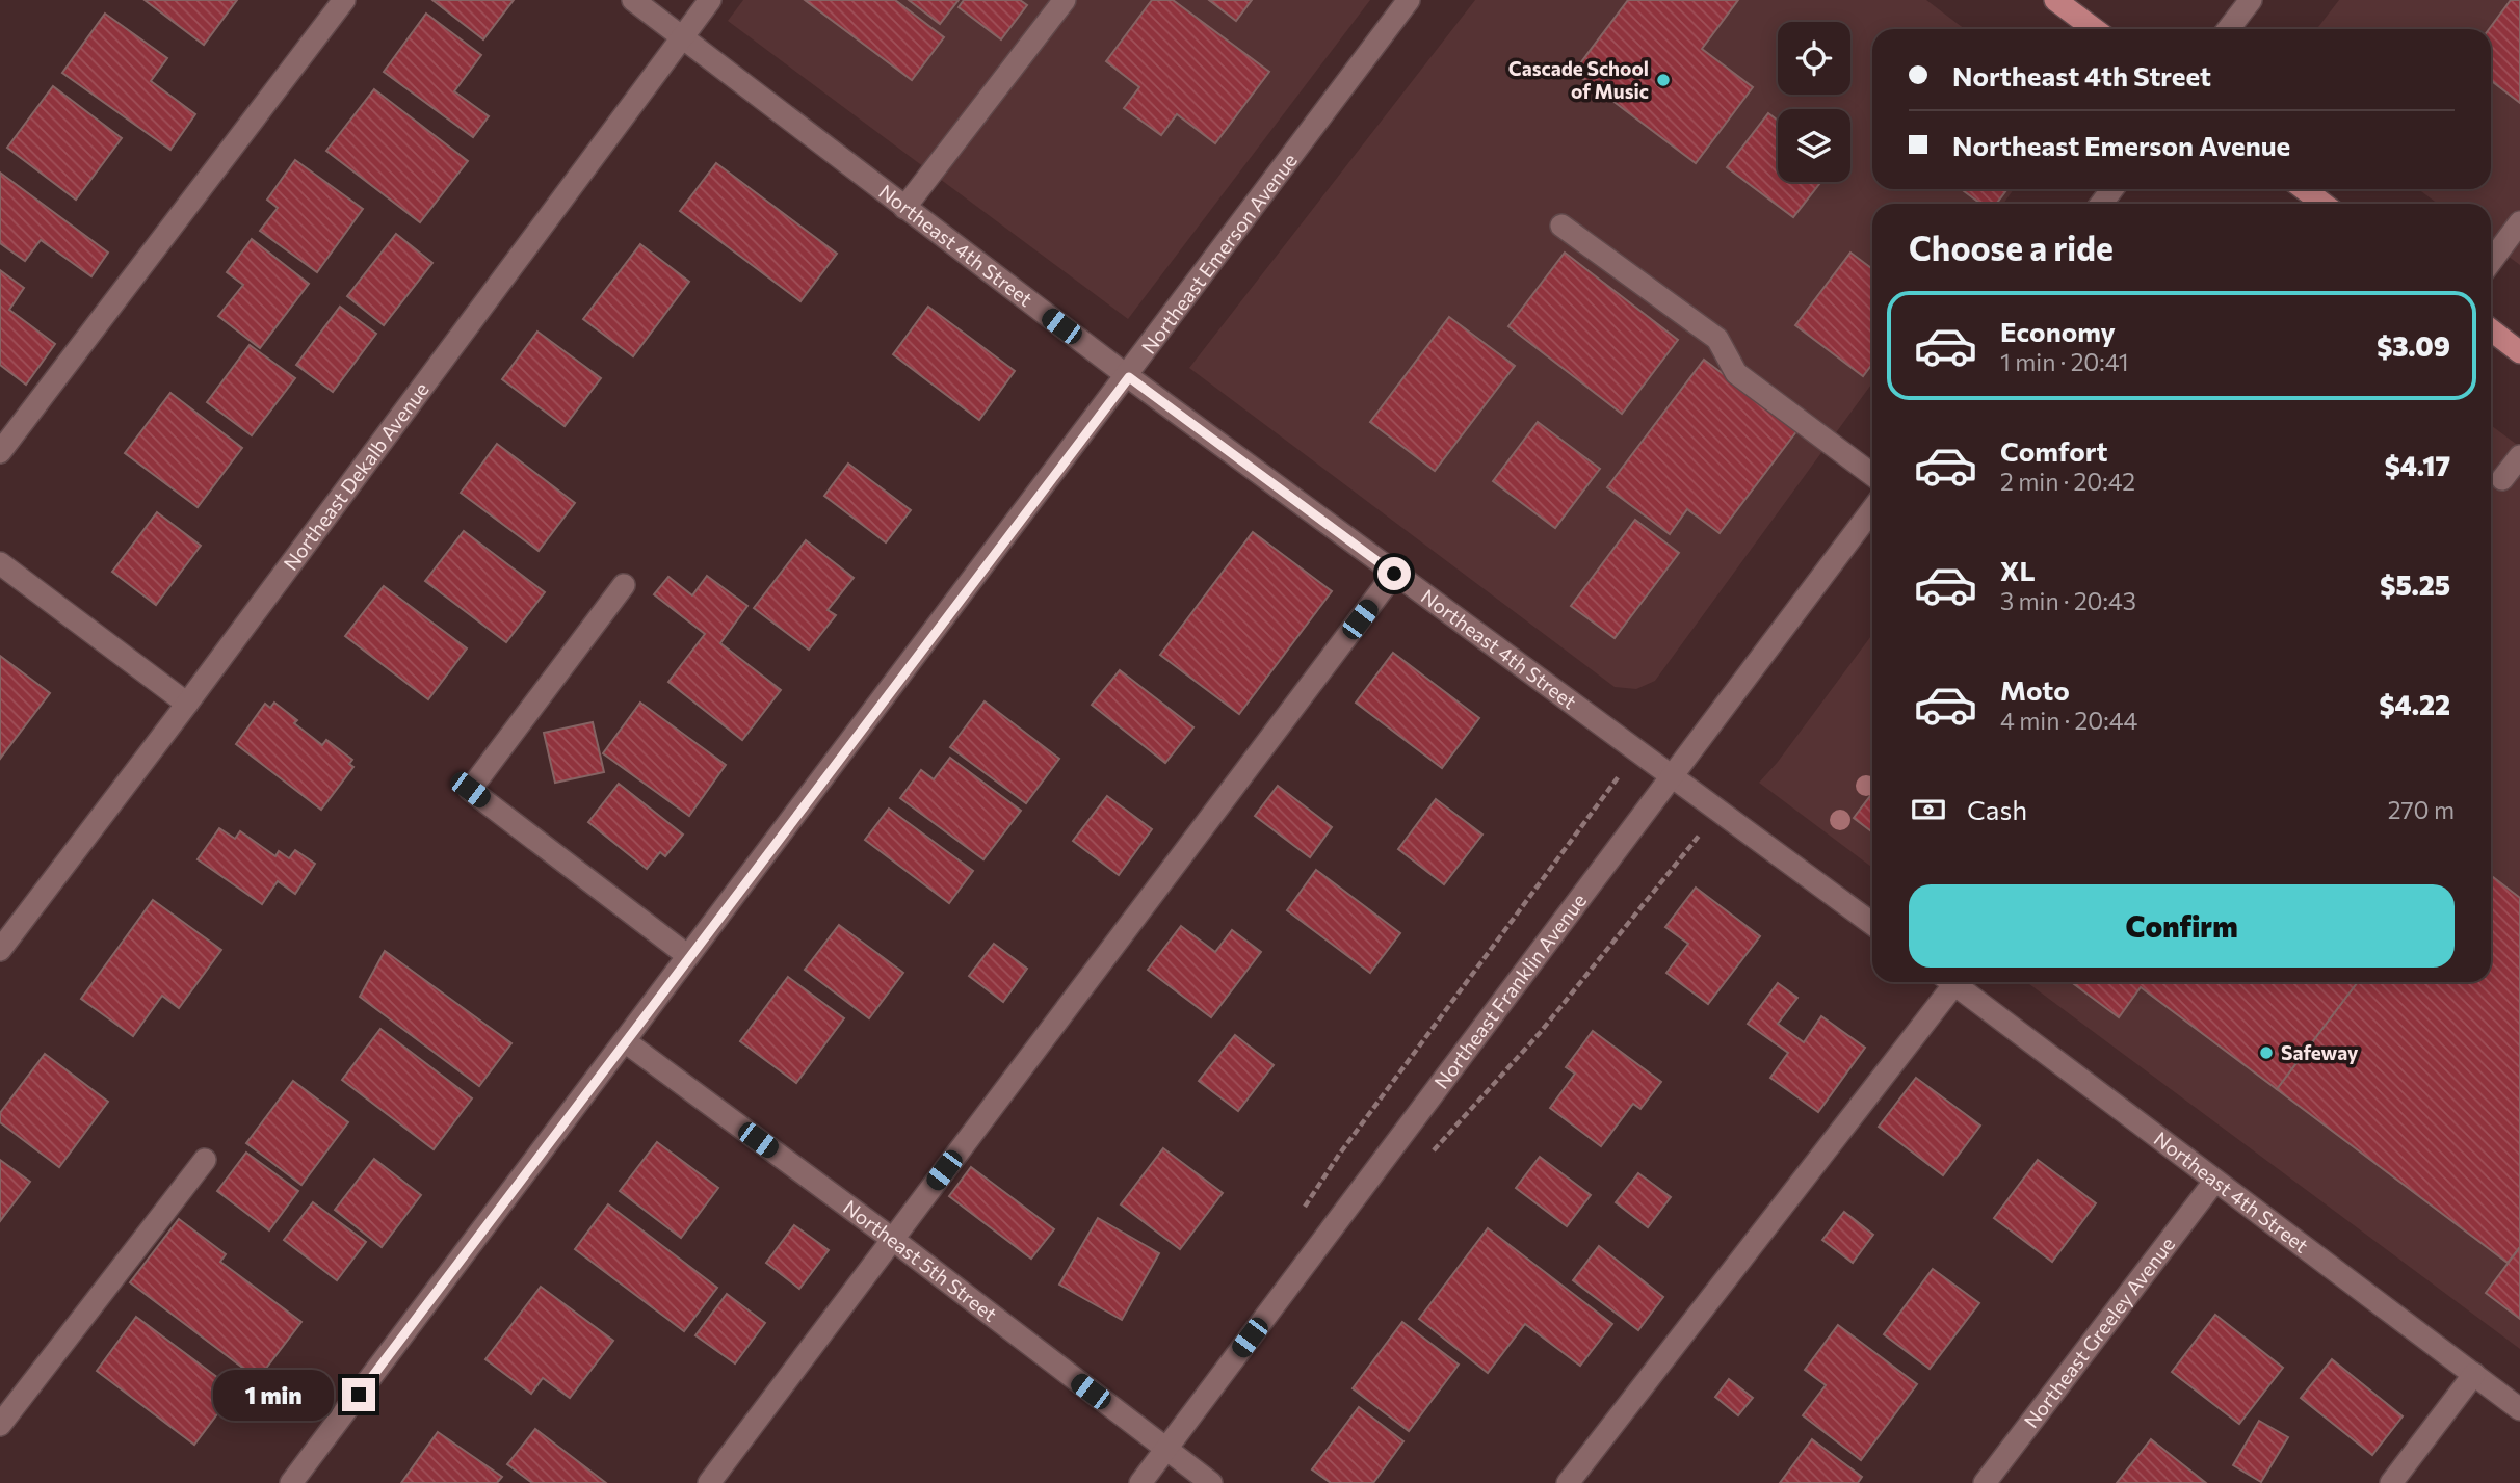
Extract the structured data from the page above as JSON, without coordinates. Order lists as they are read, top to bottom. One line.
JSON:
{"streets":{"street":["Northeast 4th Street","Northeast Emerson Avenue","Northeast Dekalb Avenue","Northeast Franklin Avenue","Northeast 5th Street","Northeast Greeley Avenue"]},"crossings":[["Northeast 4th Street","Northeast Emerson Avenue"],["Northeast 4th Street","Northeast Dekalb Avenue"],["Northeast 4th Street","Northeast Franklin Avenue"],["Northeast 4th Street","Northeast Greeley Avenue"],["Northeast Emerson Avenue","Northeast 5th Street"],["Northeast Franklin Avenue","Northeast 5th Street"]],"places":["Cascade School of Music","Safeway"],"page":{"banner":["Northeast 4th Street","Northeast Emerson Avenue"],"heading":"Choose a ride","list":[{"name":"Economy","note":"1 min · 20:41","value":"$3.09"},{"name":"Comfort","note":"2 min · 20:42","value":"$4.17"},{"name":"XL","note":"3 min · 20:43","value":"$5.25"},{"name":"Moto","note":"4 min · 20:44","value":"$4.22"}],"pay":["Cash","270 m"],"buttons":"Confirm","bubble":"1 min"}}
